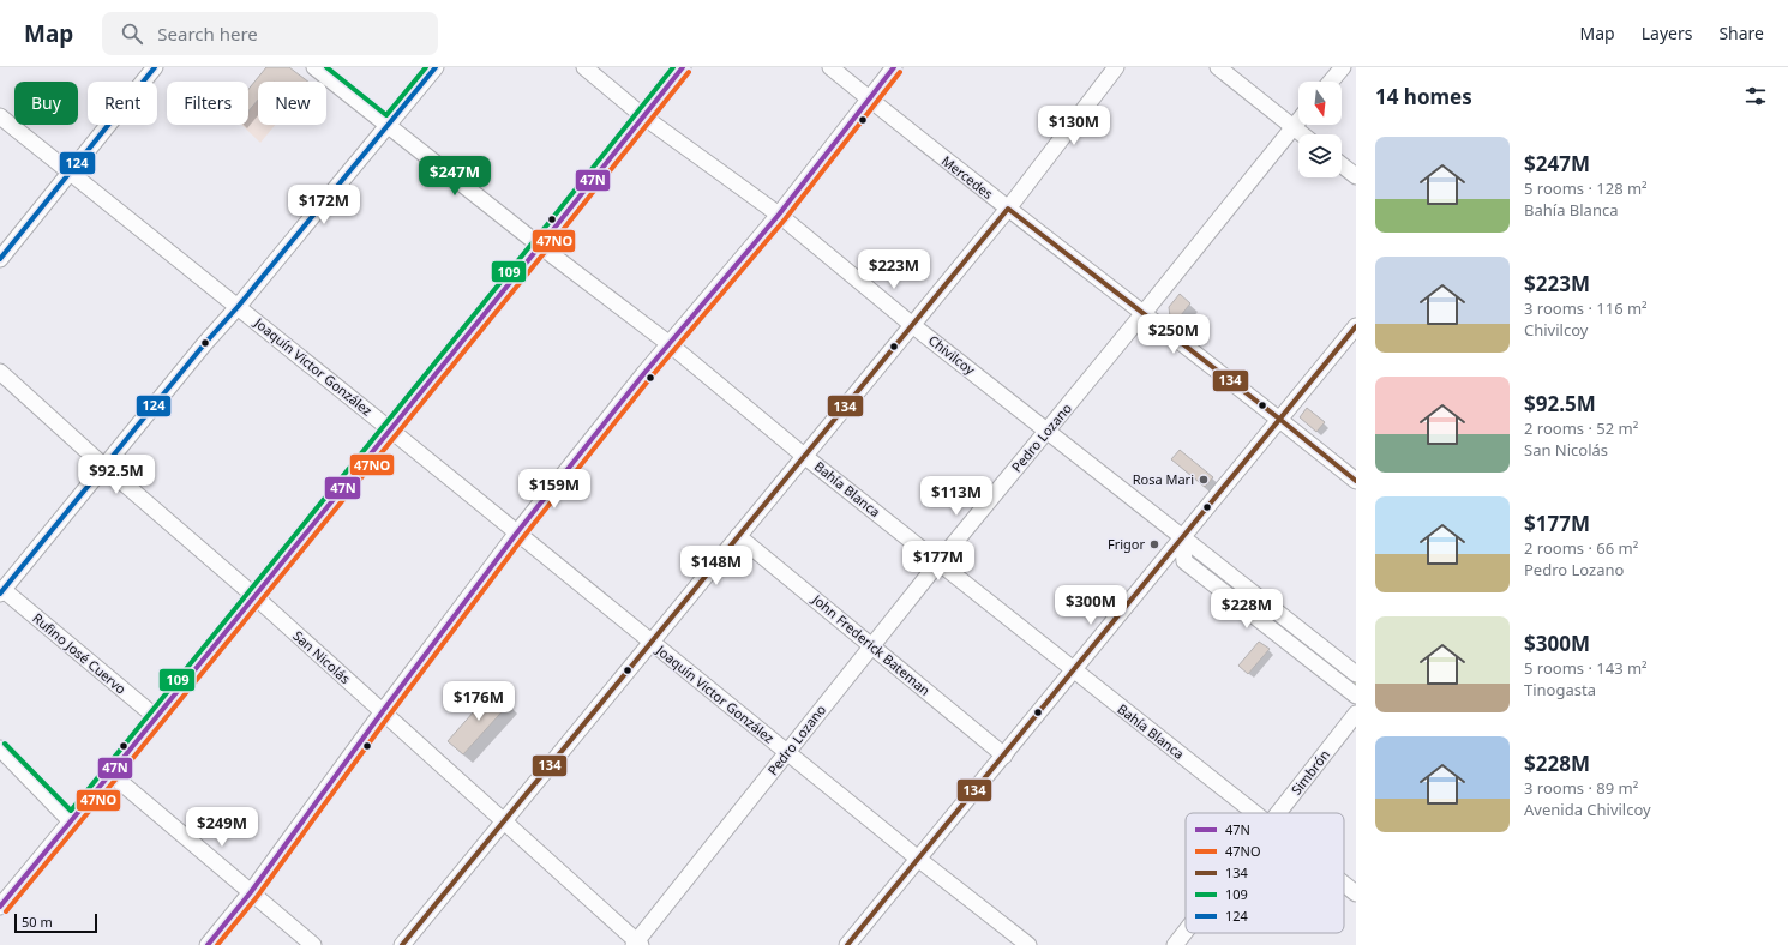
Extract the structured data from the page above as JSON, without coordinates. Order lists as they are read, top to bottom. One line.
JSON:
{"streets":{"street":["Mercedes","Chivilcoy","Joaquín Victor González","Pedro Lozano","Bahía Blanca","John Frederick Bateman","Rufino José Cuervo","San Nicolás","Simbrón"]},"crossings":[["Mercedes","Pedro Lozano"],["Chivilcoy","Pedro Lozano"],["Joaquín Victor González","Pedro Lozano"],["Pedro Lozano","Bahía Blanca"],["Pedro Lozano","John Frederick Bateman"],["Pedro Lozano","San Nicolás"]],"places":["Rosa Mari","Frigor"],"lines":["transit line 47N","transit line 109","transit line 124","transit line 47NO","transit line 134"],"legend":["47N","47NO","134","109","124"],"scale_bar":"50 m","north":"bottom","page":{"header":"Map","search":"Search here","nav":["Map","Layers","Share"],"heading":"14 homes","chip":["Buy","Rent","Filters","New"],"price":["$130M","$247M","$172M","$223M","$250M","$92.5M","$159M","$113M","$177M","$148M","$300M","$228M","$176M","$249M"],"list":[{"name":"$247M","note":"5 rooms · 128 m² · Bahía Blanca"},{"name":"$223M","note":"3 rooms · 116 m² · Chivilcoy"},{"name":"$92.5M","note":"2 rooms · 52 m² · San Nicolás"},{"name":"$177M","note":"2 rooms · 66 m² · Pedro Lozano"},{"name":"$300M","note":"5 rooms · 143 m² · Tinogasta"},{"name":"$228M","note":"3 rooms · 89 m² · Avenida Chivilcoy"}],"scale":"50 m"}}
